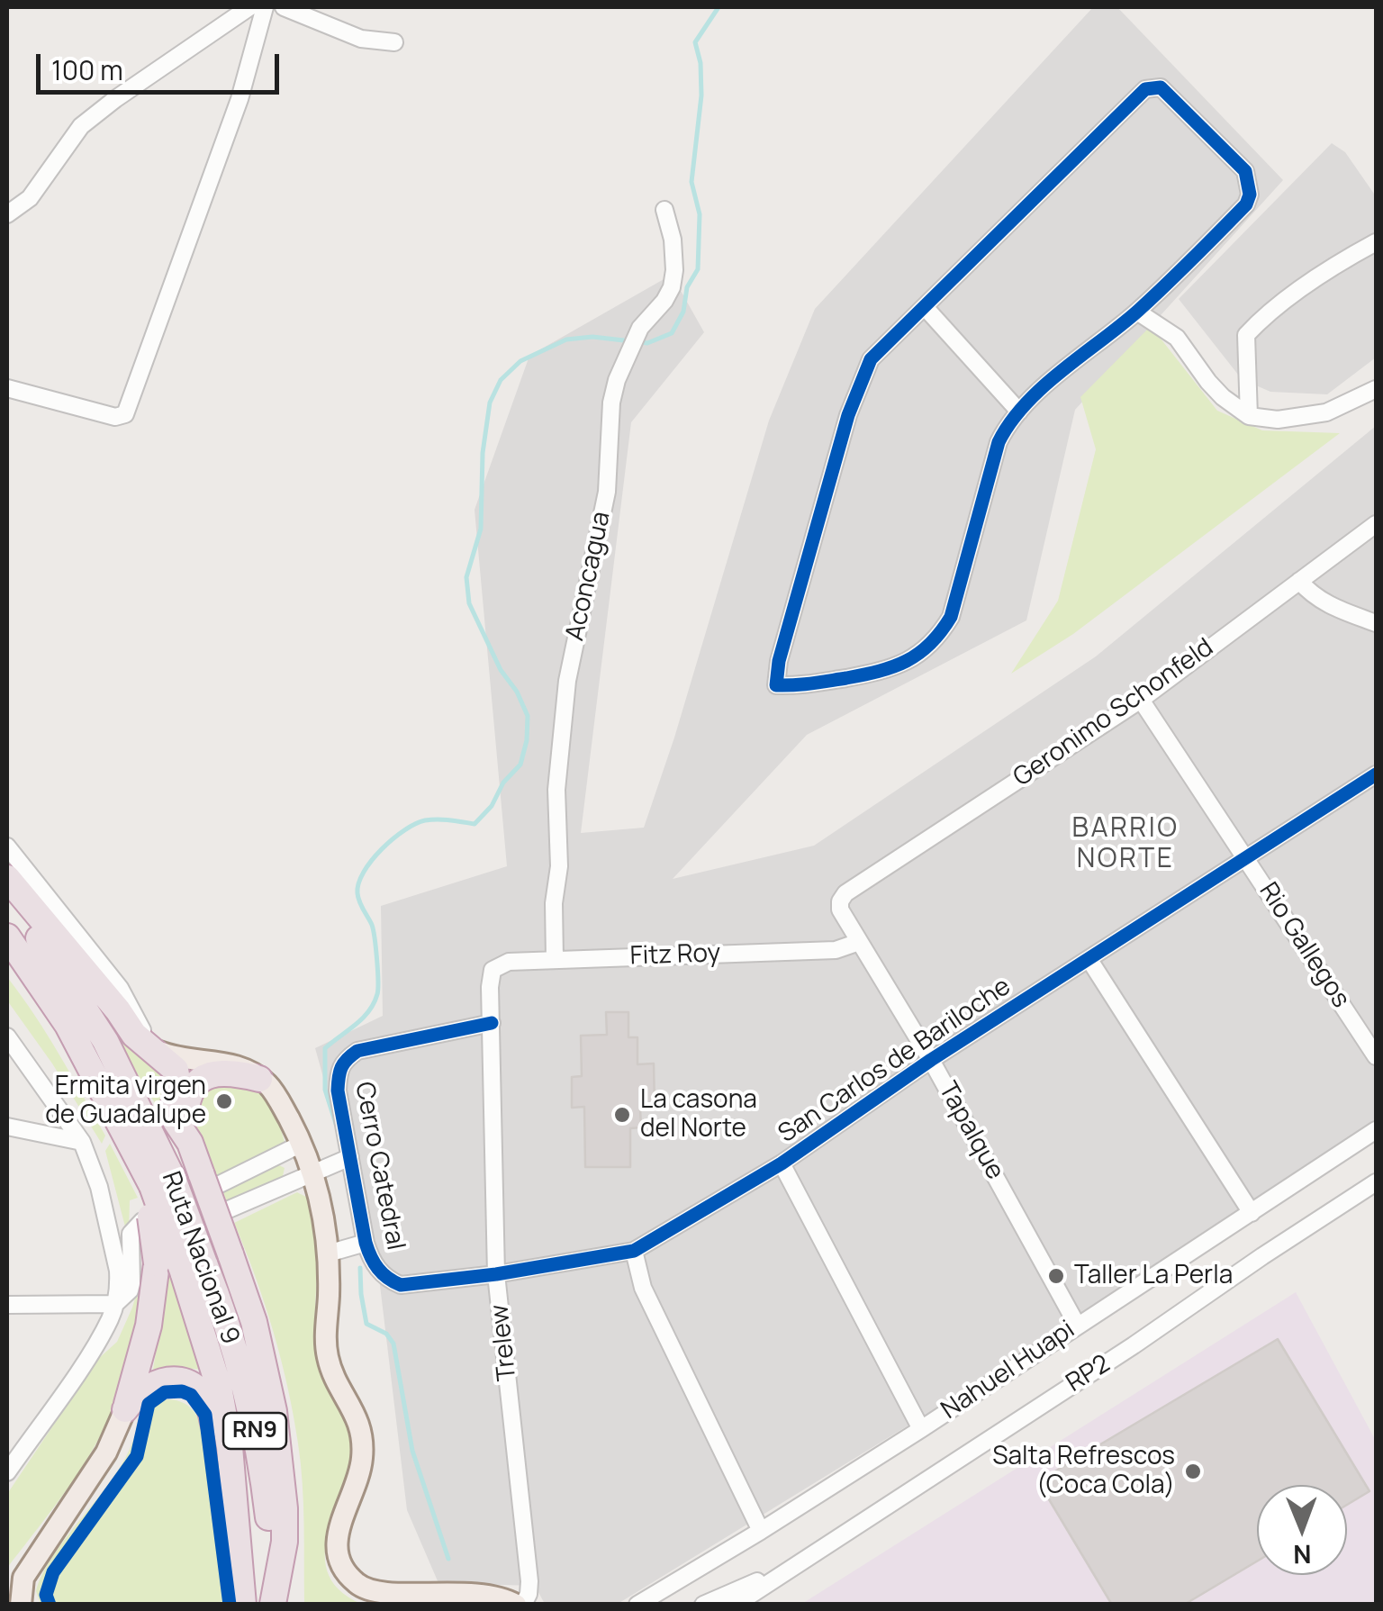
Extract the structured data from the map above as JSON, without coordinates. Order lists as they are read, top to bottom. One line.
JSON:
{"streets":{"highway":["Ruta Nacional 9","RN9"],"street":["Aconcagua","Geronimo Schonfeld","Rio Gallegos","Fitz Roy","San Carlos de Bariloche","Tapalque","Cerro Catedral","Trelew","Nahuel Huapi","RP2"]},"crossings":[["Aconcagua","Fitz Roy"],["Geronimo Schonfeld","Rio Gallegos"],["Geronimo Schonfeld","Tapalque"],["Rio Gallegos","San Carlos de Bariloche"],["Fitz Roy","Tapalque"],["Fitz Roy","Trelew"],["San Carlos de Bariloche","Tapalque"],["San Carlos de Bariloche","Cerro Catedral"],["San Carlos de Bariloche","Trelew"],["Tapalque","Nahuel Huapi"],["Cerro Catedral","Trelew"]],"districts":["BARRIO NORTE"],"places":["Ermita virgen de Guadalupe","La casona del Norte","Taller La Perla","Salta Refrescos (Coca Cola)"],"scale_bar":"100 m","north":"bottom"}
